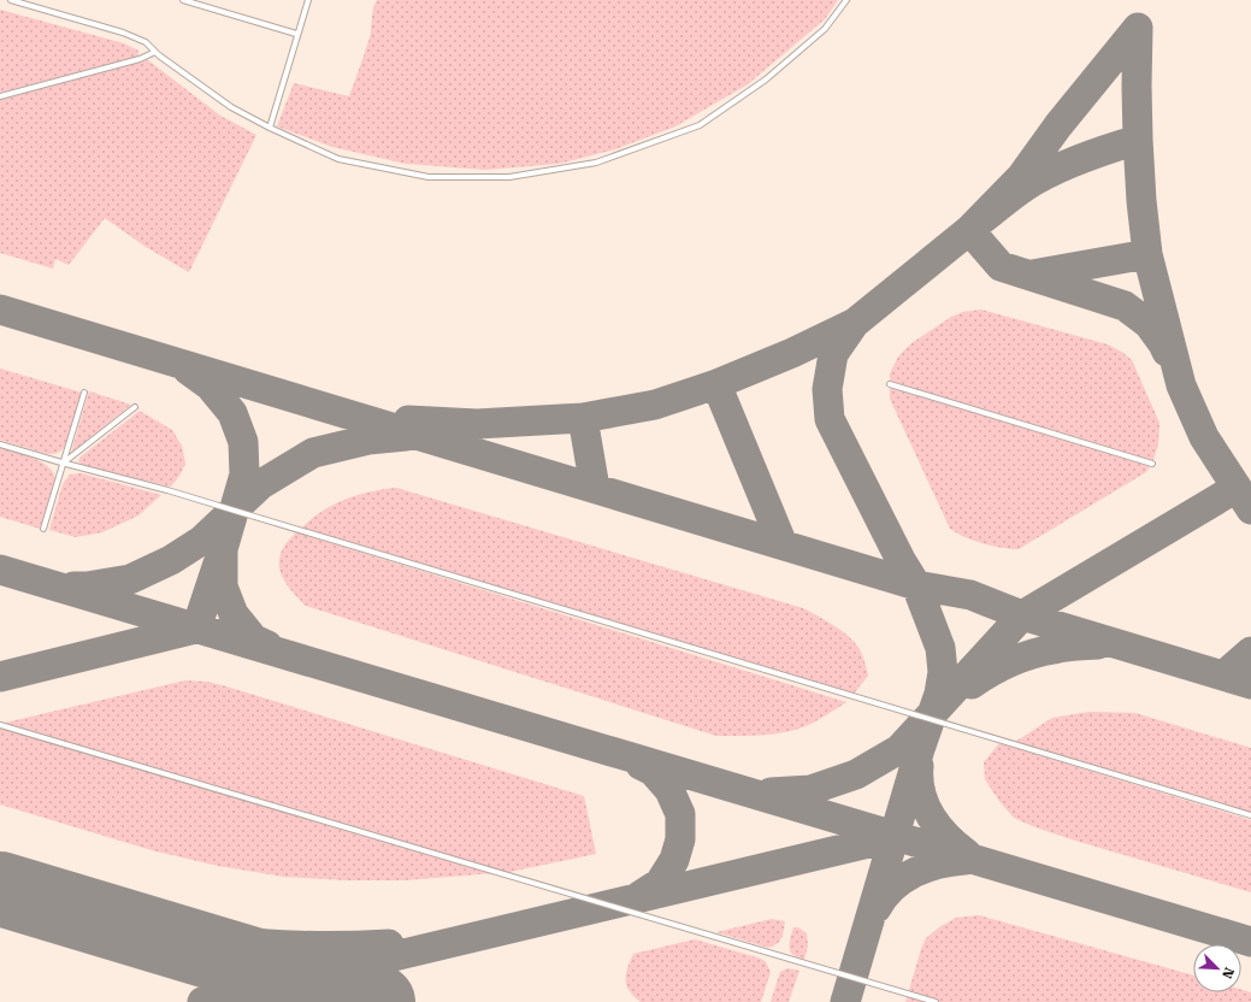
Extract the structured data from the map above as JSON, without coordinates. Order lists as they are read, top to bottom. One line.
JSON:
{"north":"bottom right"}
